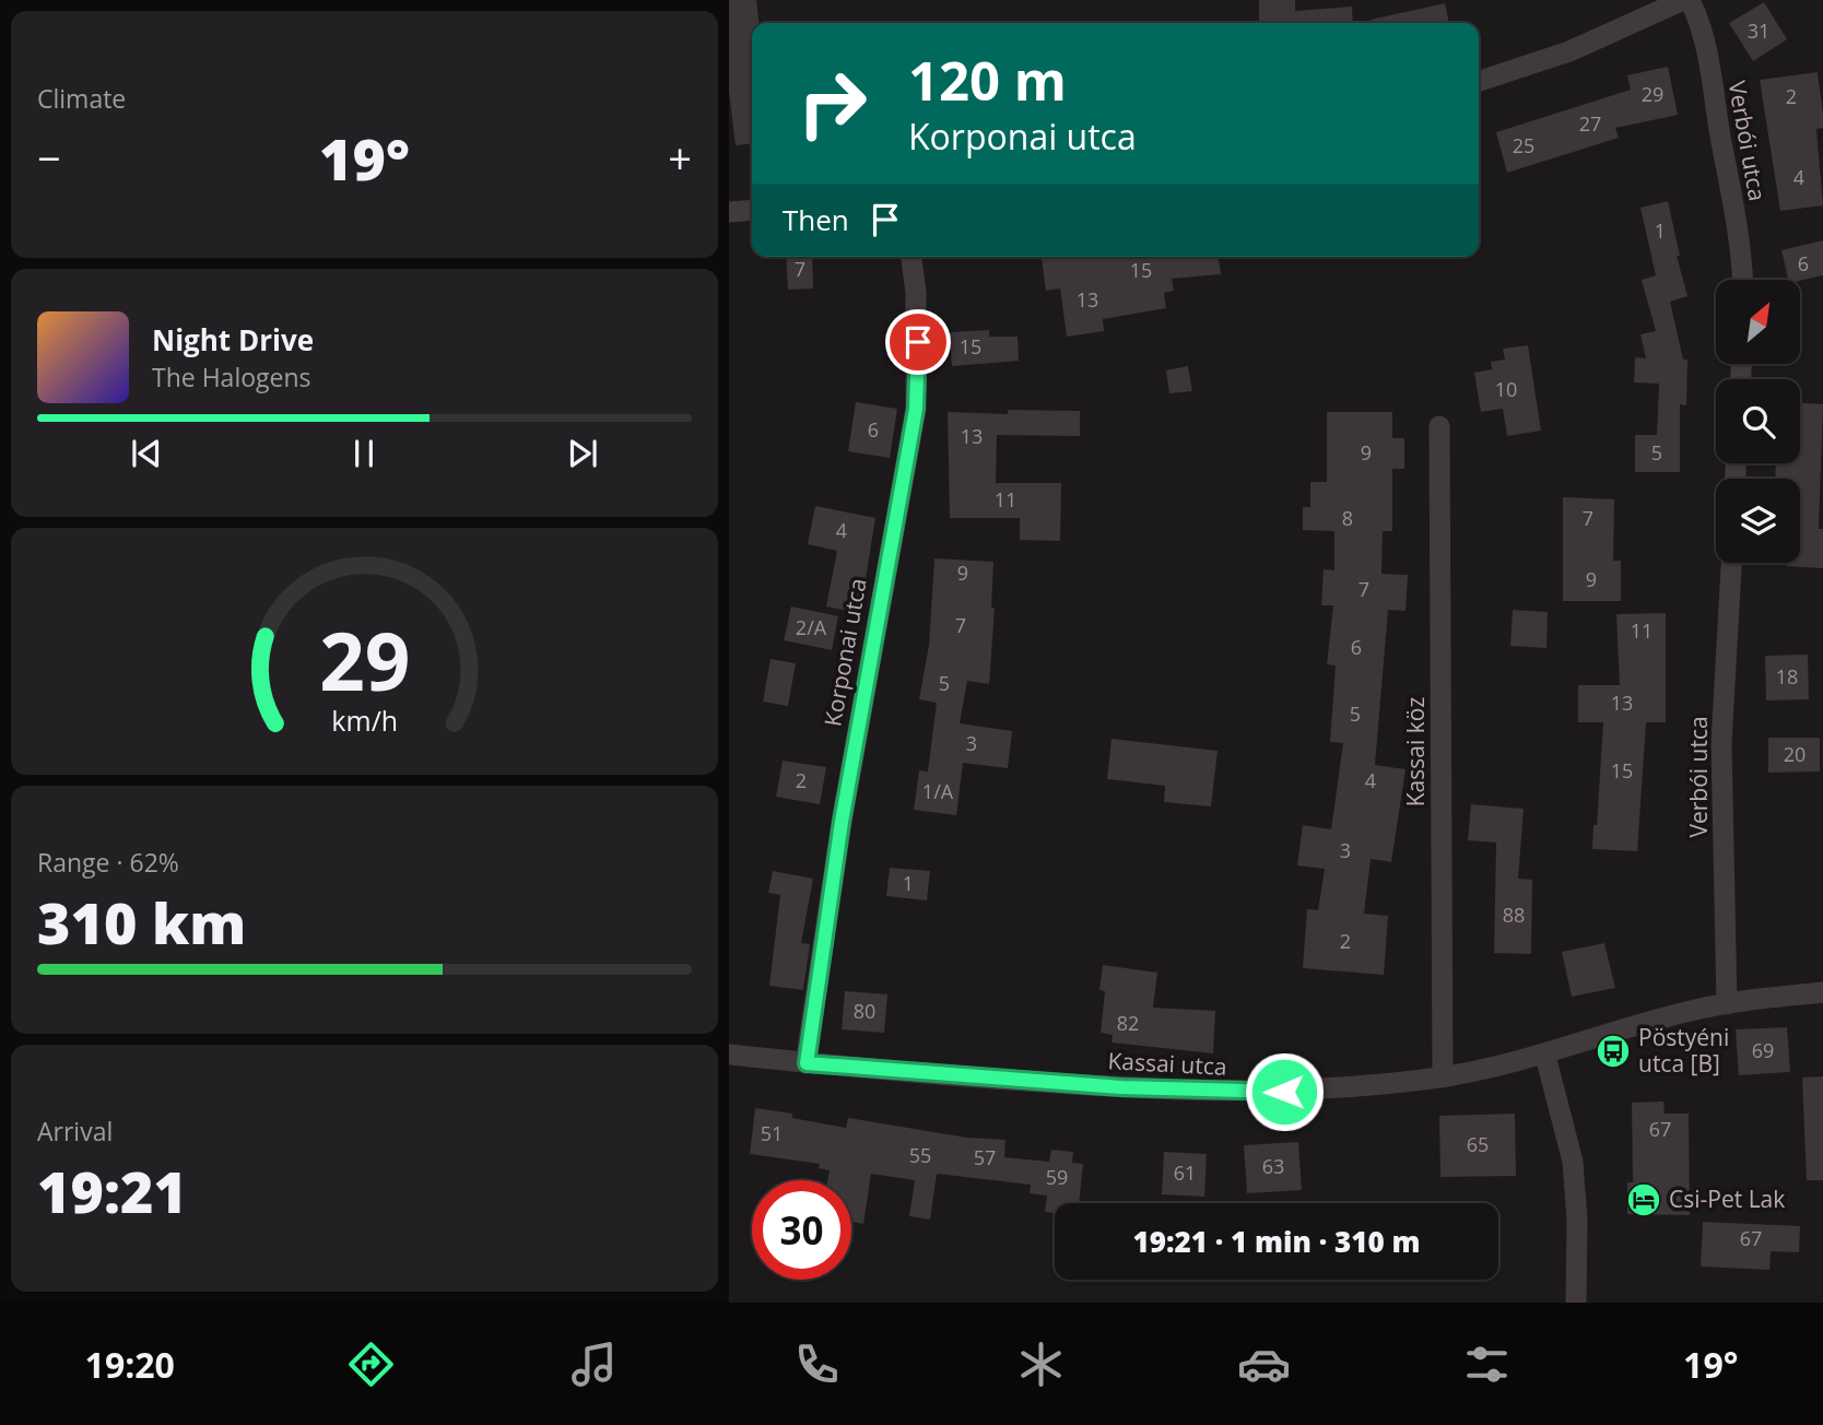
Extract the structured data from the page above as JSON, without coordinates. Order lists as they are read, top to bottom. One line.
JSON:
{"streets":{"street":["Verbói utca","Korponai utca","Kassai köz","Kassai utca"]},"crossings":[["Verbói utca","Kassai utca"],["Korponai utca","Kassai utca"],["Kassai köz","Kassai utca"]],"places":{"bus stop":["Pöstyéni utca [B]"],"hotel":["Csi-Pet Lak"]},"house_numbers":["31","29","2","27","25","4","1","6","7","15","13","15","10","6","13","9","5","11","8","7","4","9","9","7","7","2/A","11","6","18","5","13","5","3","20","15","2","4","1/A","3","1","88","2","80","82","69","67","51","65","55","57","63","61","59","67"],"north":"top right","page":{"tile":["Climate",["Range · 62%","310 km"],["Arrival","19:21"]],"turn":["120 m","Korponai utca"],"heat":["−","19°","+"],"then":"Then","song":["Night Drive","The Halogens"],"limit":"30","trip":"19:21 · 1 min · 310 m","tabs":["19:20","19°"],"gauge":["29","km/h"]}}
